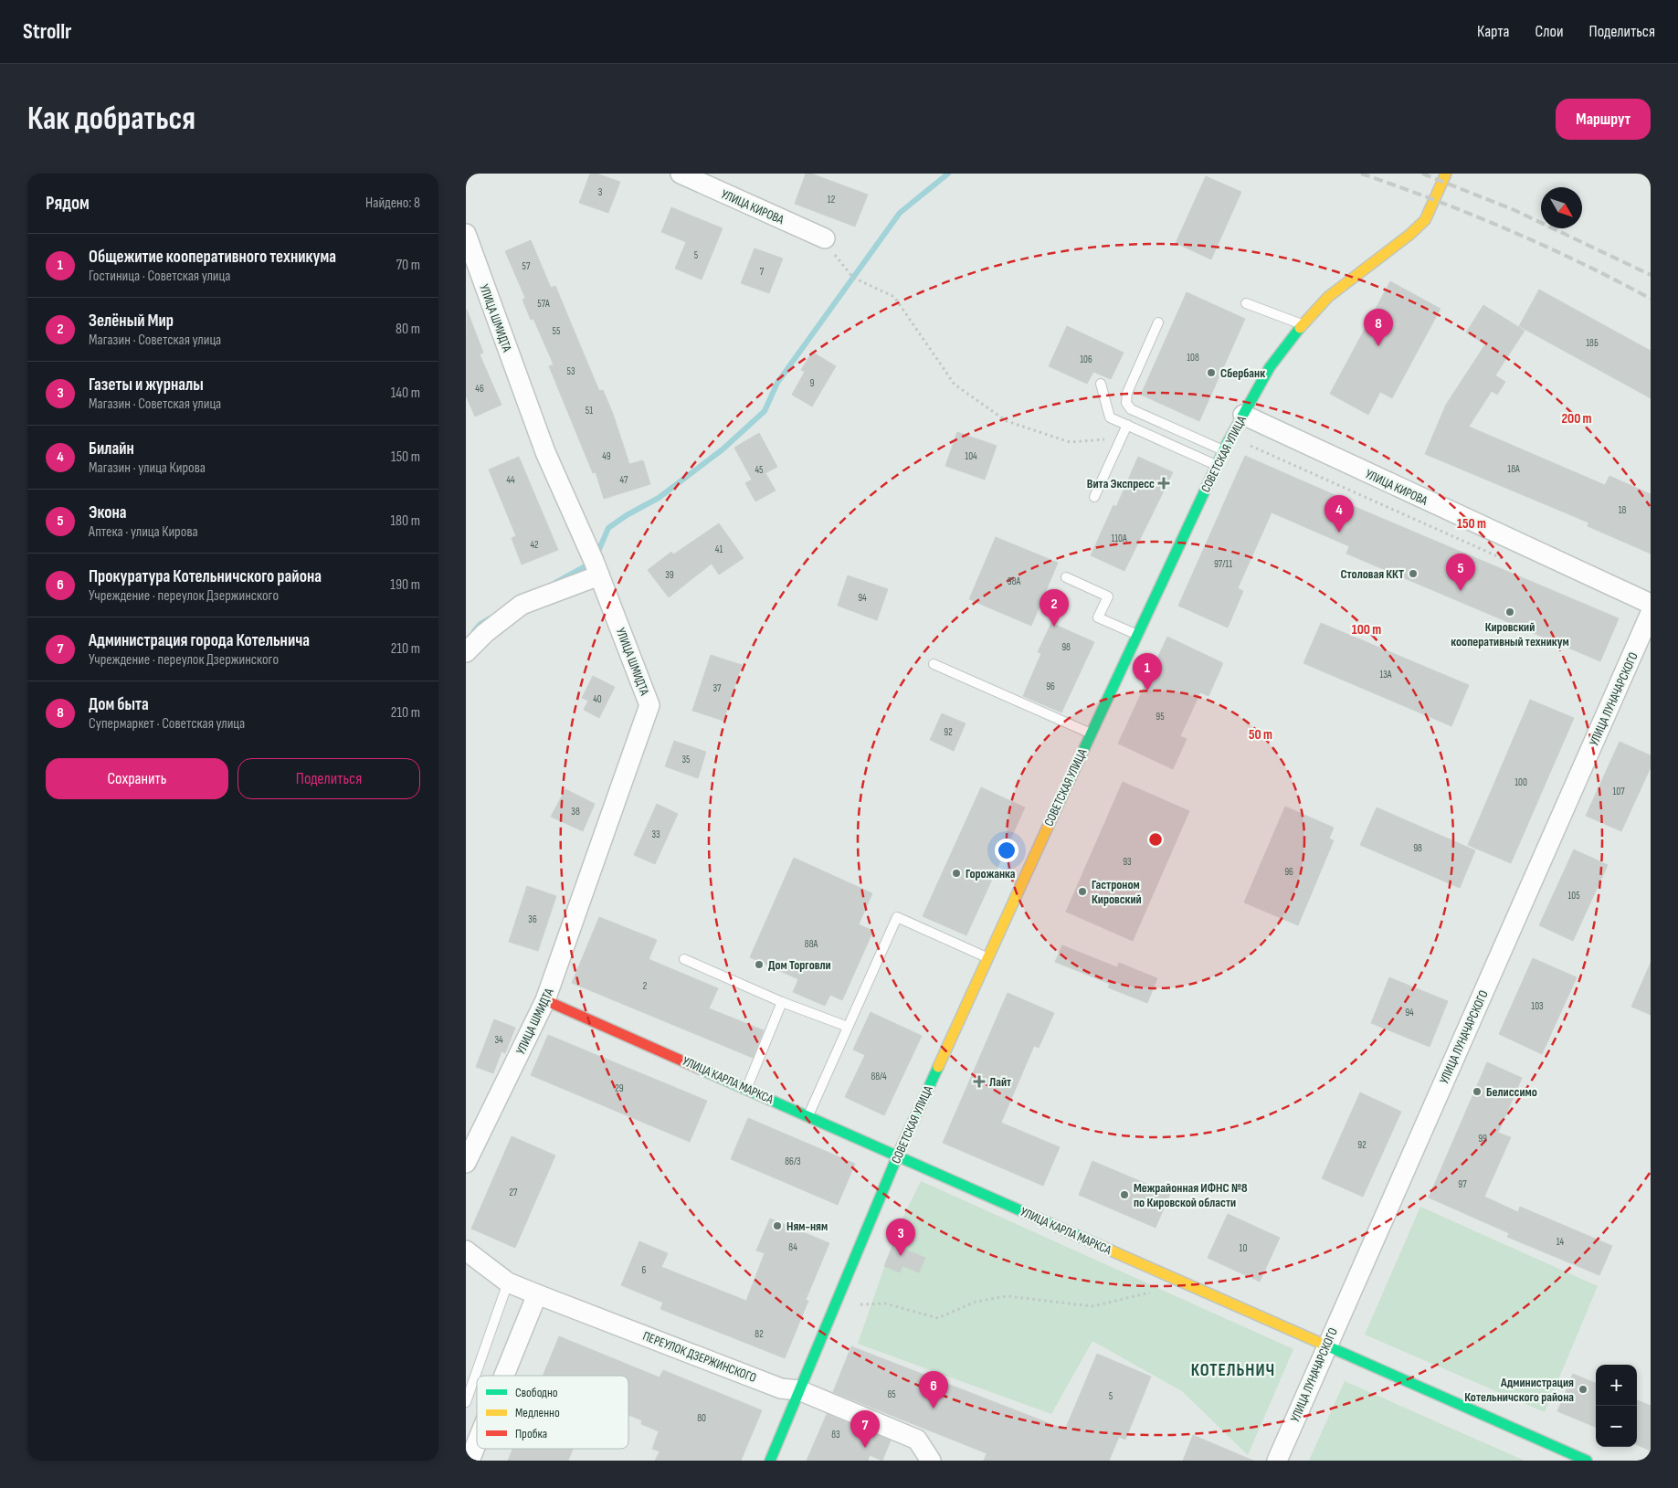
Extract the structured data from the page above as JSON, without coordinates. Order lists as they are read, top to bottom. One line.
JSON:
{"streets":{"main road":["СОВЕТСКАЯ УЛИЦА","УЛИЦА КАРЛА МАРКСА"],"street":["УЛИЦА КИРОВА","УЛИЦА ШМИДТА","УЛИЦА ЛУНАЧАРСКОГО","ПЕРЕУЛОК ДЗЕРЖИНСКОГО"]},"crossings":[["УЛИЦА КИРОВА","СОВЕТСКАЯ УЛИЦА"],["УЛИЦА ШМИДТА","УЛИЦА КАРЛА МАРКСА"],["СОВЕТСКАЯ УЛИЦА","УЛИЦА КАРЛА МАРКСА"],["СОВЕТСКАЯ УЛИЦА","ПЕРЕУЛОК ДЗЕРЖИНСКОГО"],["УЛИЦА ЛУНАЧАРСКОГО","УЛИЦА КАРЛА МАРКСА"]],"districts":["КОТЕЛЬНИЧ"],"places":{"other":["Сбербанк","Столовая ККТ","Кировский кооперативный техникум","Горожанка","Гастроном Кировский","Дом Торговли","Белиссимо","Межрайонная ИФНС №8 по Кировской области","Ням-ням","Администрация Котельничского района"],"health":["Вита Экспресс","Лайт"]},"house_numbers":["3","12","5","57","7","57А","55","18Б","108","106","53","9","46","51","49","104","18А","45","44","47","18","110А","42","41","97/11","39","98А","94","98","13А","96","37","40","95","92","35","100","107","38","33","98","93","96","105","36","88А","2","103","94","34","88/4","29","99","92","86/3","97","27","14","84","10","6","82","85","5","80","83"],"legend":["Свободно","Медленно","Пробка"],"north":"bottom right","page":{"header":"Strollr","nav":["Карта","Слои","Поделиться"],"buttons":["Маршрут",["Сохранить","Поделиться"]],"title":"Как добраться","heading":["Рядом","Найдено: 8"],"list":[{"mark":"1","name":"Общежитие кооперативного техникума","note":"Гостиница · Советская улица","value":"70 m"},{"mark":"2","name":"Зелёный Мир","note":"Магазин · Советская улица","value":"80 m"},{"mark":"3","name":"Газеты и журналы","note":"Магазин · Советская улица","value":"140 m"},{"mark":"4","name":"Билайн","note":"Магазин · улица Кирова","value":"150 m"},{"mark":"5","name":"Экона","note":"Аптека · улица Кирова","value":"180 m"},{"mark":"6","name":"Прокуратура Котельничского района","note":"Учреждение · переулок Дзержинского","value":"190 m"},{"mark":"7","name":"Администрация города Котельнича","note":"Учреждение · переулок Дзержинского","value":"210 m"},{"mark":"8","name":"Дом быта","note":"Супермаркет · Советская улица","value":"210 m"}],"pins":["8","4","5","2","1","3","6","7"],"map_buttons":["+","−"]},"rings":["200 m","150 m","100 m","50 m"]}
